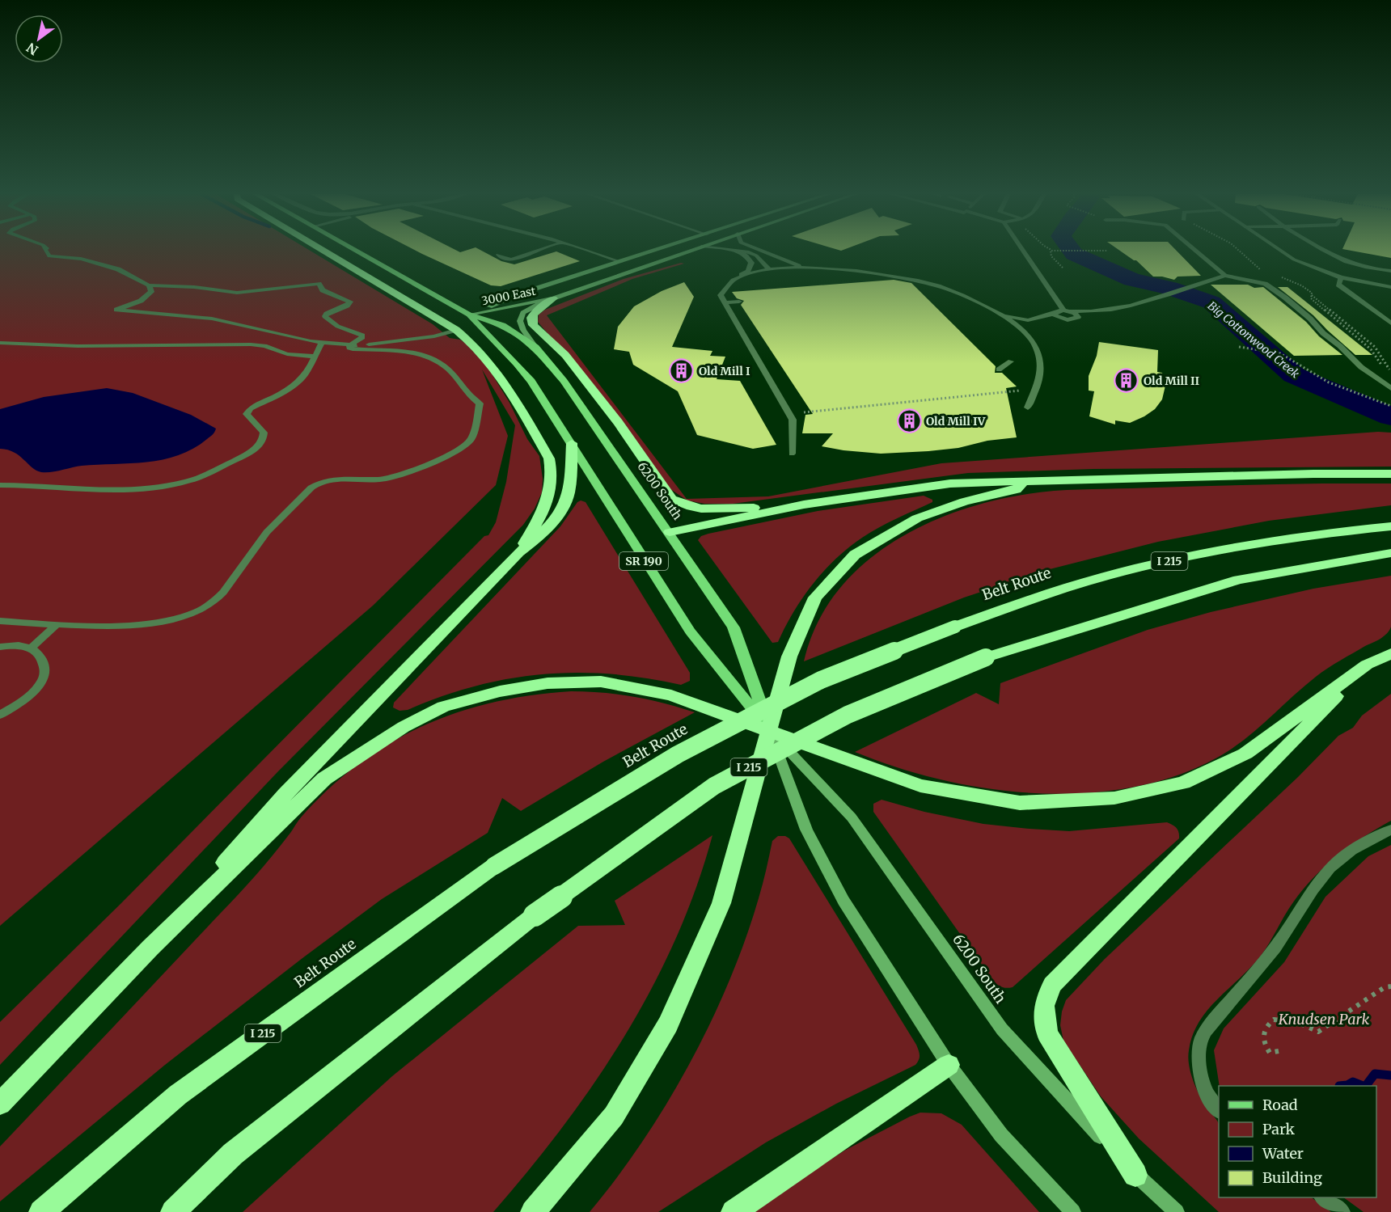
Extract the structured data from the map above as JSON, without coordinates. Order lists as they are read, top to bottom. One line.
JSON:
{"streets":{"highway":["I 215","Belt Route"],"main road":["3000 East","6200 South","SR 190"]},"crossings":[["3000 East","6200 South"]],"water":["Big Cottonwood Creek"],"parks":["Knudsen Park"],"places":{"building":["Old Mill I","Old Mill II","Old Mill IV"]},"legend":["Road","Park","Water","Building"],"north":"bottom left"}
